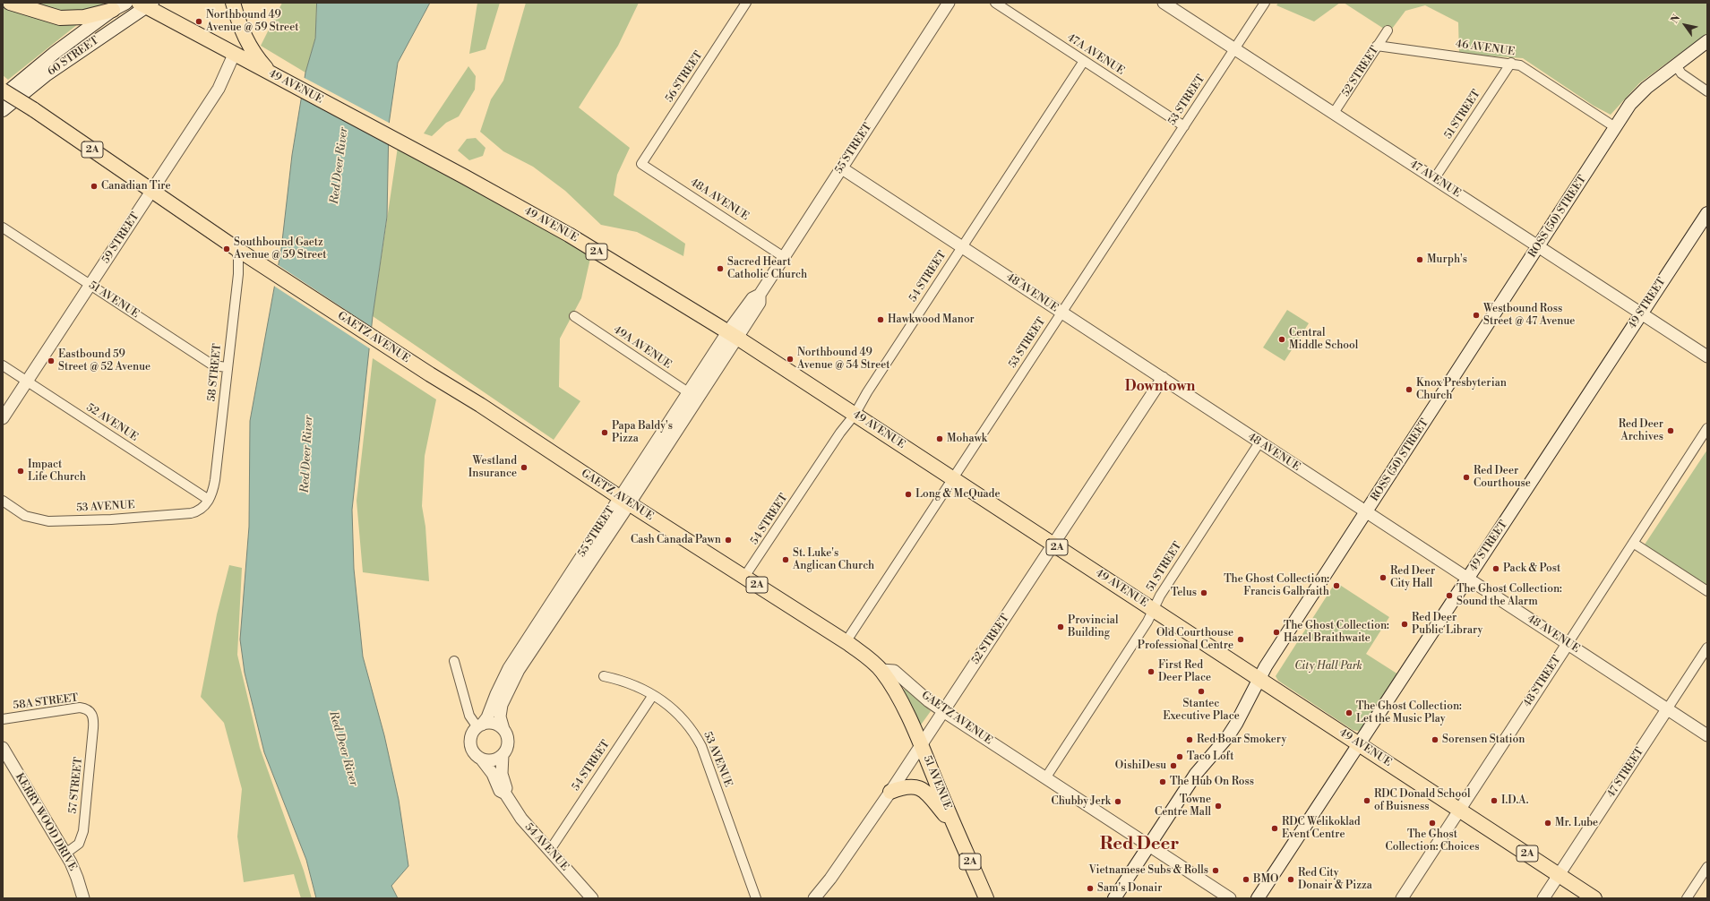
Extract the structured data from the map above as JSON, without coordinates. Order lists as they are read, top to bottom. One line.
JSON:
{"streets":{"main road":["60 STREET","49 AVENUE","2A","ROSS (50) STREET","51 AVENUE","49 STREET","GAETZ AVENUE"],"street":["46 AVENUE","47A AVENUE","52 STREET","56 STREET","53 STREET","51 STREET","55 STREET","47 AVENUE","48A AVENUE","59 STREET","54 STREET","48 AVENUE","49A AVENUE","58 STREET","52 AVENUE","53 AVENUE","48 STREET","58A STREET","47 STREET","57 STREET","KERRY WOOD DRIVE","54 AVENUE"]},"crossings":[["46 AVENUE","52 STREET"],["46 AVENUE","51 STREET"],["46 AVENUE","ROSS (50) STREET"],["47A AVENUE","53 STREET"],["47A AVENUE","54 STREET"],["60 STREET","49 AVENUE"],["52 STREET","49 AVENUE"],["52 STREET","47 AVENUE"],["52 STREET","48 AVENUE"],["52 STREET","51 AVENUE"],["52 STREET","GAETZ AVENUE"],["56 STREET","48A AVENUE"],["49 AVENUE","53 STREET"],["49 AVENUE","51 STREET"],["49 AVENUE","55 STREET"],["49 AVENUE","ROSS (50) STREET"],["49 AVENUE","59 STREET"],["49 AVENUE","54 STREET"],["49 AVENUE","49 STREET"],["49 AVENUE","48 STREET"],["49 AVENUE","47 STREET"],["53 STREET","47 AVENUE"],["53 STREET","48 AVENUE"],["53 STREET","GAETZ AVENUE"],["51 STREET","47 AVENUE"],["51 STREET","48 AVENUE"],["51 STREET","GAETZ AVENUE"],["55 STREET","48A AVENUE"],["55 STREET","48 AVENUE"],["55 STREET","GAETZ AVENUE"],["55 STREET","49A AVENUE"],["55 STREET","54 AVENUE"],["47 AVENUE","ROSS (50) STREET"],["47 AVENUE","49 STREET"],["ROSS (50) STREET","48 AVENUE"],["ROSS (50) STREET","GAETZ AVENUE"],["59 STREET","51 AVENUE"],["59 STREET","GAETZ AVENUE"],["59 STREET","52 AVENUE"],["54 STREET","48 AVENUE"],["54 STREET","GAETZ AVENUE"],["54 STREET","53 AVENUE"],["54 STREET","54 AVENUE"],["48 AVENUE","49 STREET"],["48 AVENUE","48 STREET"],["48 AVENUE","47 STREET"],["51 AVENUE","GAETZ AVENUE"],["51 AVENUE","58 STREET"],["GAETZ AVENUE","58 STREET"],["58 STREET","52 AVENUE"],["58 STREET","53 AVENUE"],["52 AVENUE","53 AVENUE"],["58A STREET","57 STREET"],["57 STREET","KERRY WOOD DRIVE"]],"districts":["Downtown","Red Deer"],"water":["Red Deer River"],"parks":["City Hall Park"],"places":["Northbound 49 Avenue @ 59 Street","Canadian Tire","Southbound Gaetz Avenue @ 59 Street","Murph's","Sacred Heart Catholic Church","Westbound Ross Street @ 47 Avenue","Hawkwood Manor","Central Middle School","Northbound 49 Avenue @ 54 Street","Eastbound 59 Street @ 52 Avenue","Knox Presbyterian Church","Red Deer Archives","Papa Baldy's Pizza","Mohawk","Westland Insurance","Impact Life Church","Red Deer Courthouse","Long & McQuade","Cash Canada Pawn","St. Luke's Anglican Church","Pack & Post","Red Deer City Hall","The Ghost Collection: Francis Galbraith","Telus","The Ghost Collection: Sound the Alarm","Red Deer Public Library","Provincial Building","The Ghost Collection: Hazel Braithwaite","Old Courthouse Professional Centre","First Red Deer Place","Stantec Executive Place","The Ghost Collection: Let the Music Play","Red Boar Smokery","Sorensen Station","Taco Loft","OishiDesu","The Hub On Ross","RDC Donald School of Buisness","I.D.A.","Chubby Jerk","Towne Centre Mall","The Ghost Collection: Choices","Mr. Lube","RDC Welikoklad Event Centre","Vietnamese Subs & Rolls","BMO","Red City Donair & Pizza","Sam's Donair"],"north":"top left"}
